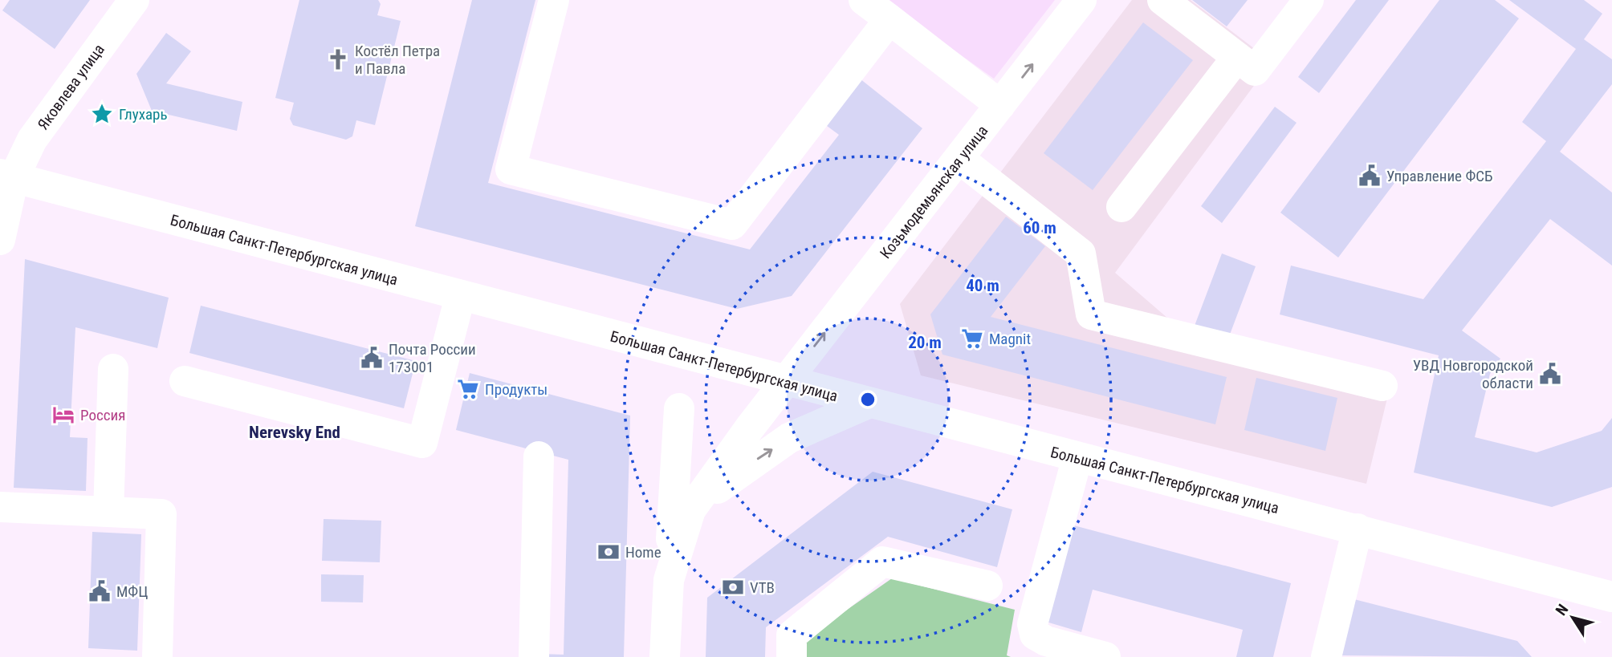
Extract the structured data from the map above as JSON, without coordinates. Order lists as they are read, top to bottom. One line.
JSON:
{"streets":{"main road":["Яковлева улица","Козьмодемьянская улица","Большая Санкт-Петербургская улица"]},"crossings":[["Яковлева улица","Большая Санкт-Петербургская улица"],["Козьмодемьянская улица","Большая Санкт-Петербургская улица"]],"districts":["Nerevsky End"],"places":{"church":["Костёл Петра и Павла"],"place":["Глухарь"],"public building":["Управление ФСБ","Почта России 173001","УВД Новгородской области","МФЦ"],"supermarket":["Magnit","Продукты"],"hotel":["Россия"],"bank":["Home","VTB"]},"north":"top left","rings":["60 m","40 m","20 m"]}
